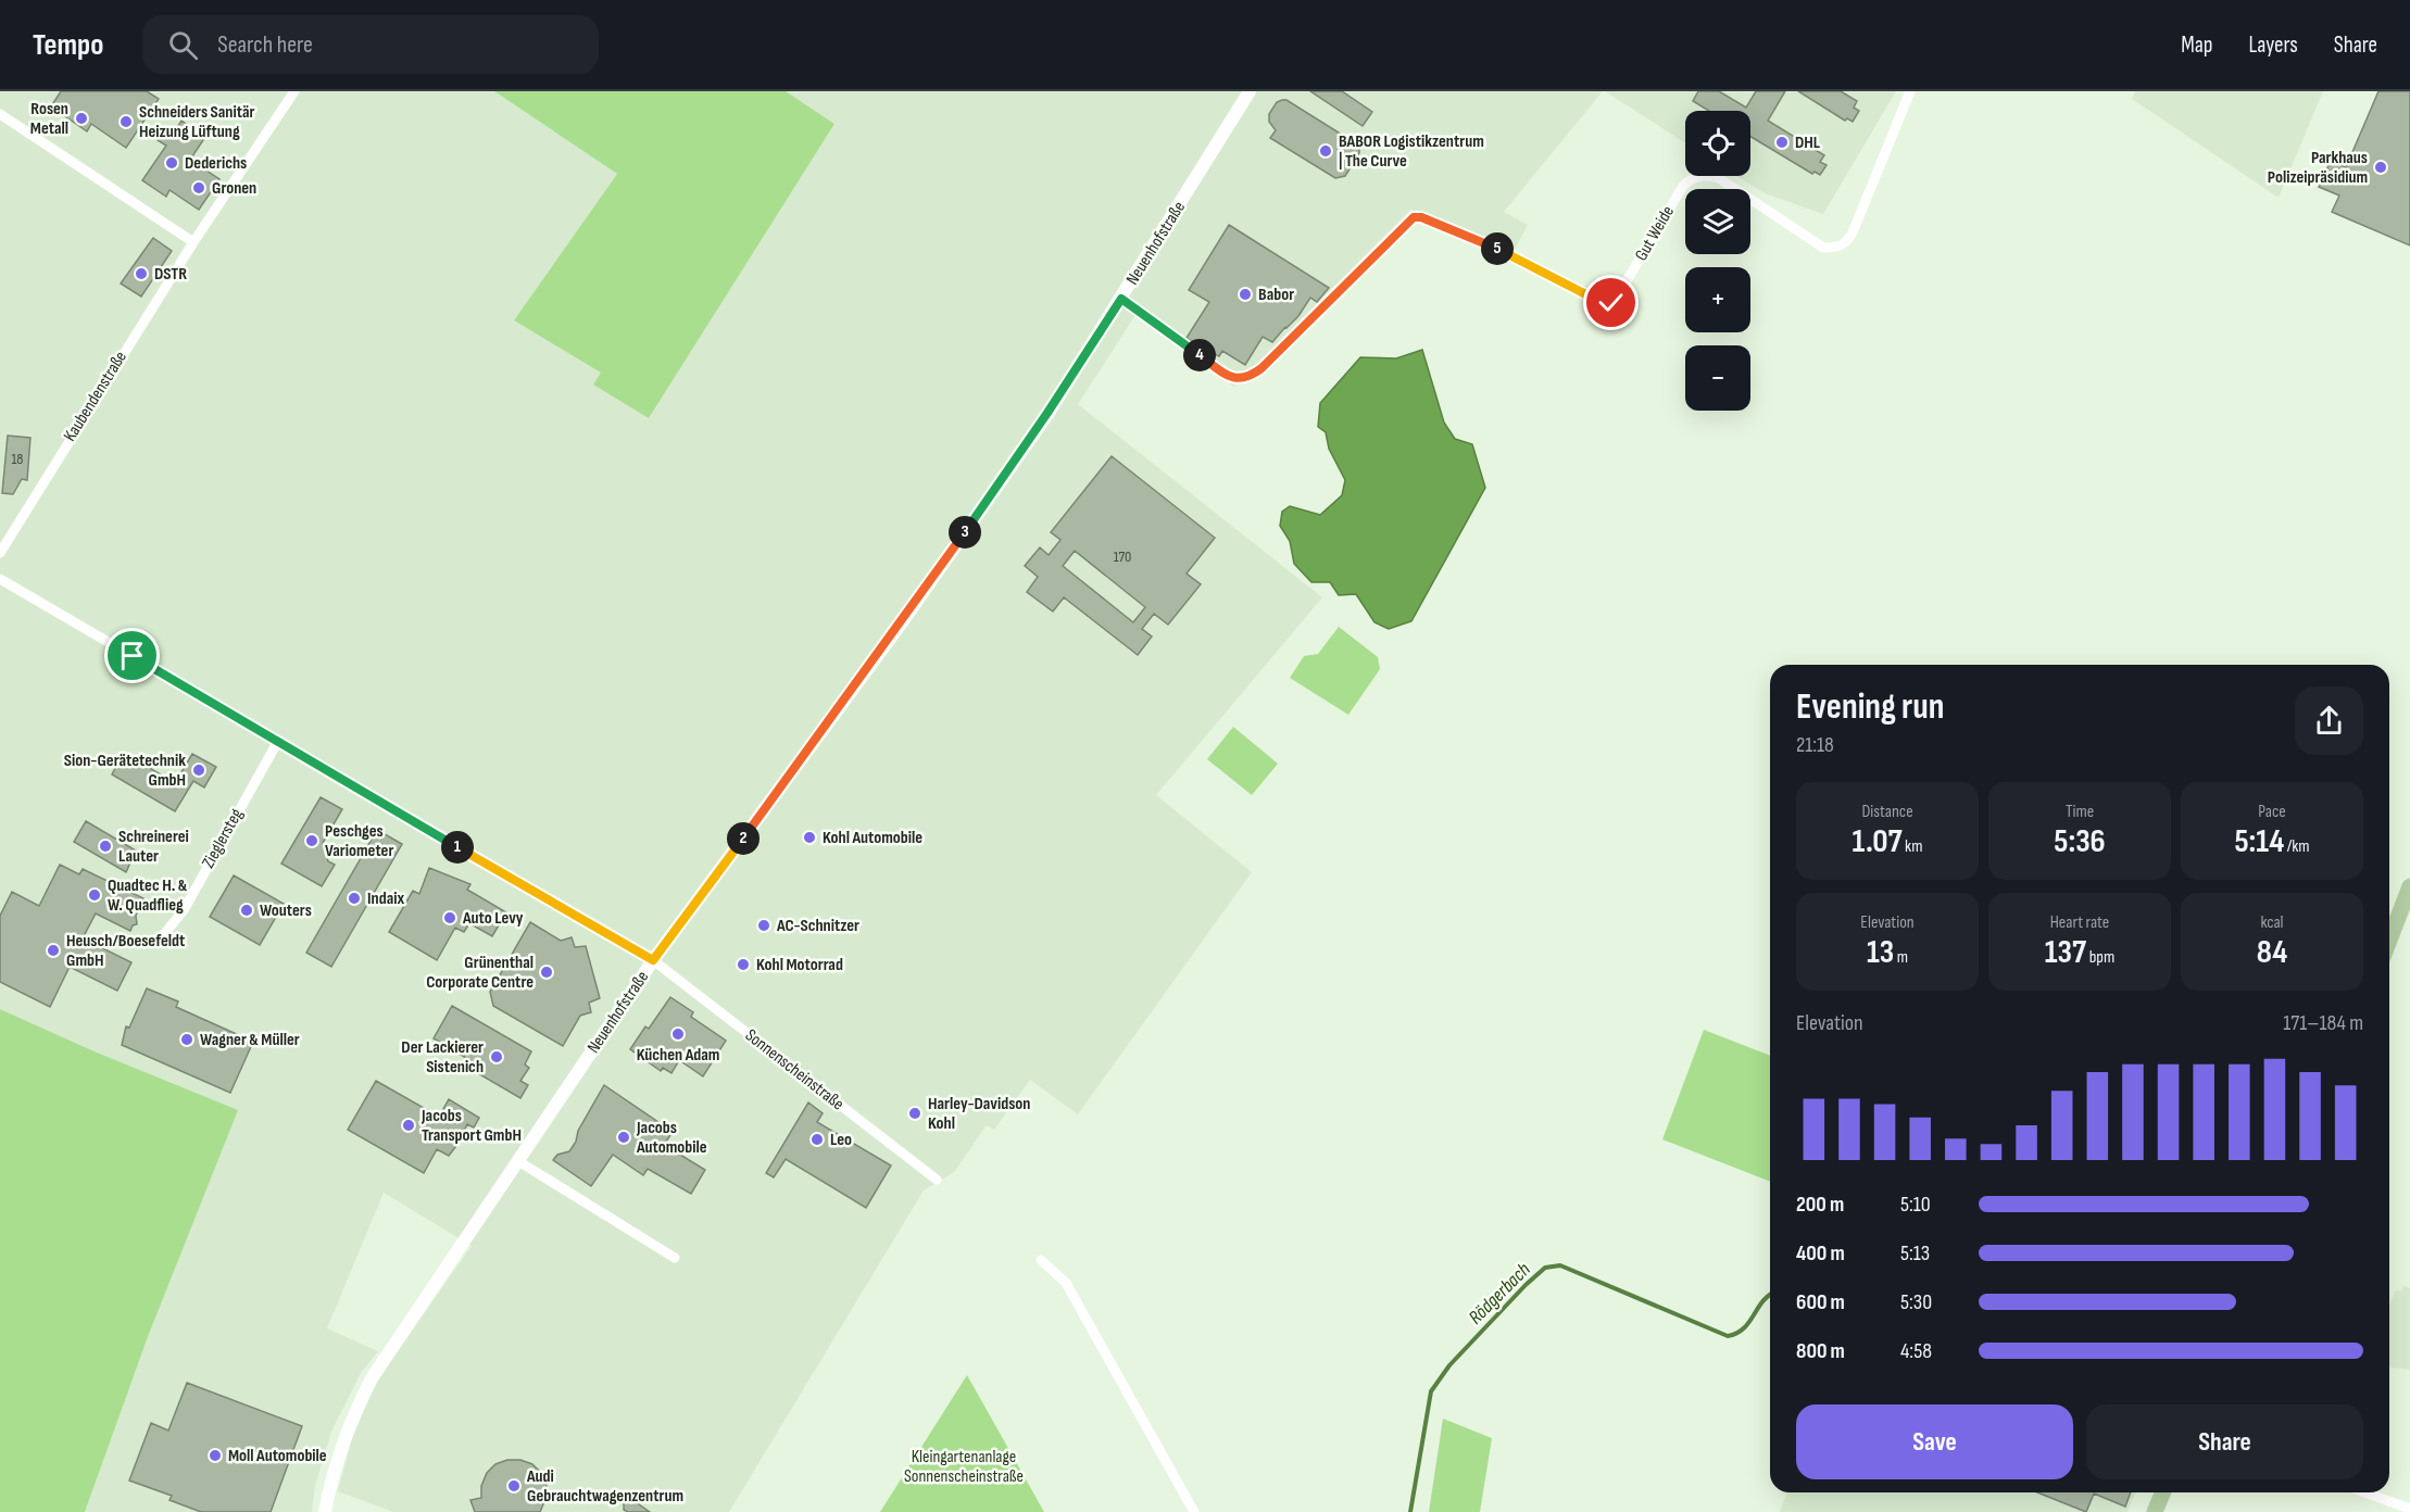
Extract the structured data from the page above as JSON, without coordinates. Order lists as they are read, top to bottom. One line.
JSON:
{"streets":{"street":["Gut Weide","Neuenhofstraße","Kaubendenstraße","Zieglersteg","Sonnenscheinstraße"]},"crossings":[["Gut Weide","Neuenhofstraße"],["Neuenhofstraße","Sonnenscheinstraße"],["Zieglersteg","Sonnenscheinstraße"]],"water":["Rödgerbach"],"parks":["Kleingartenanlage Sonnenscheinstraße"],"places":["Rosen Metall","Schneiders Sanitär Heizung Lüftung","DHL","BABOR Logistikzentrum | The Curve","Dederichs","Parkhaus Polizeipräsidium","Gronen","DSTR","Babor","Sion-Gerätetechnik GmbH","Kohl Automobile","Peschges Variometer","Schreinerei Lauter","Quadtec H. & W. Quadflieg","Indaix","Wouters","Auto Levy","AC-Schnitzer","Heusch/Boesefeldt GmbH","Kohl Motorrad","Grünenthal Corporate Centre","Küchen Adam","Wagner & Müller","Der Lackierer Sistenich","Harley-Davidson Kohl","Jacobs Transport GmbH","Jacobs Automobile","Leo","Moll Automobile","Audi Gebrauchtwagenzentrum"],"house_numbers":["18","170"],"page":{"header":"Tempo","search":"Search here","nav":["Map","Layers","Share"],"map_buttons":["+","−"],"pins":["5","4","3","2","1"],"heading":["Evening run","21:18"],"stats":[["Distance","1.07 km"],["Time","5:36"],["Pace","5:14 /km"],["Elevation","13 m"],["Heart rate","137 bpm"],["kcal","84"]],"chart":["Elevation","171–184 m"],"list":[{"name":"200 m","note":"5:10"},{"name":"400 m","note":"5:13"},{"name":"600 m","note":"5:30"},{"name":"800 m","note":"4:58"}],"buttons":["Save","Share"]}}
